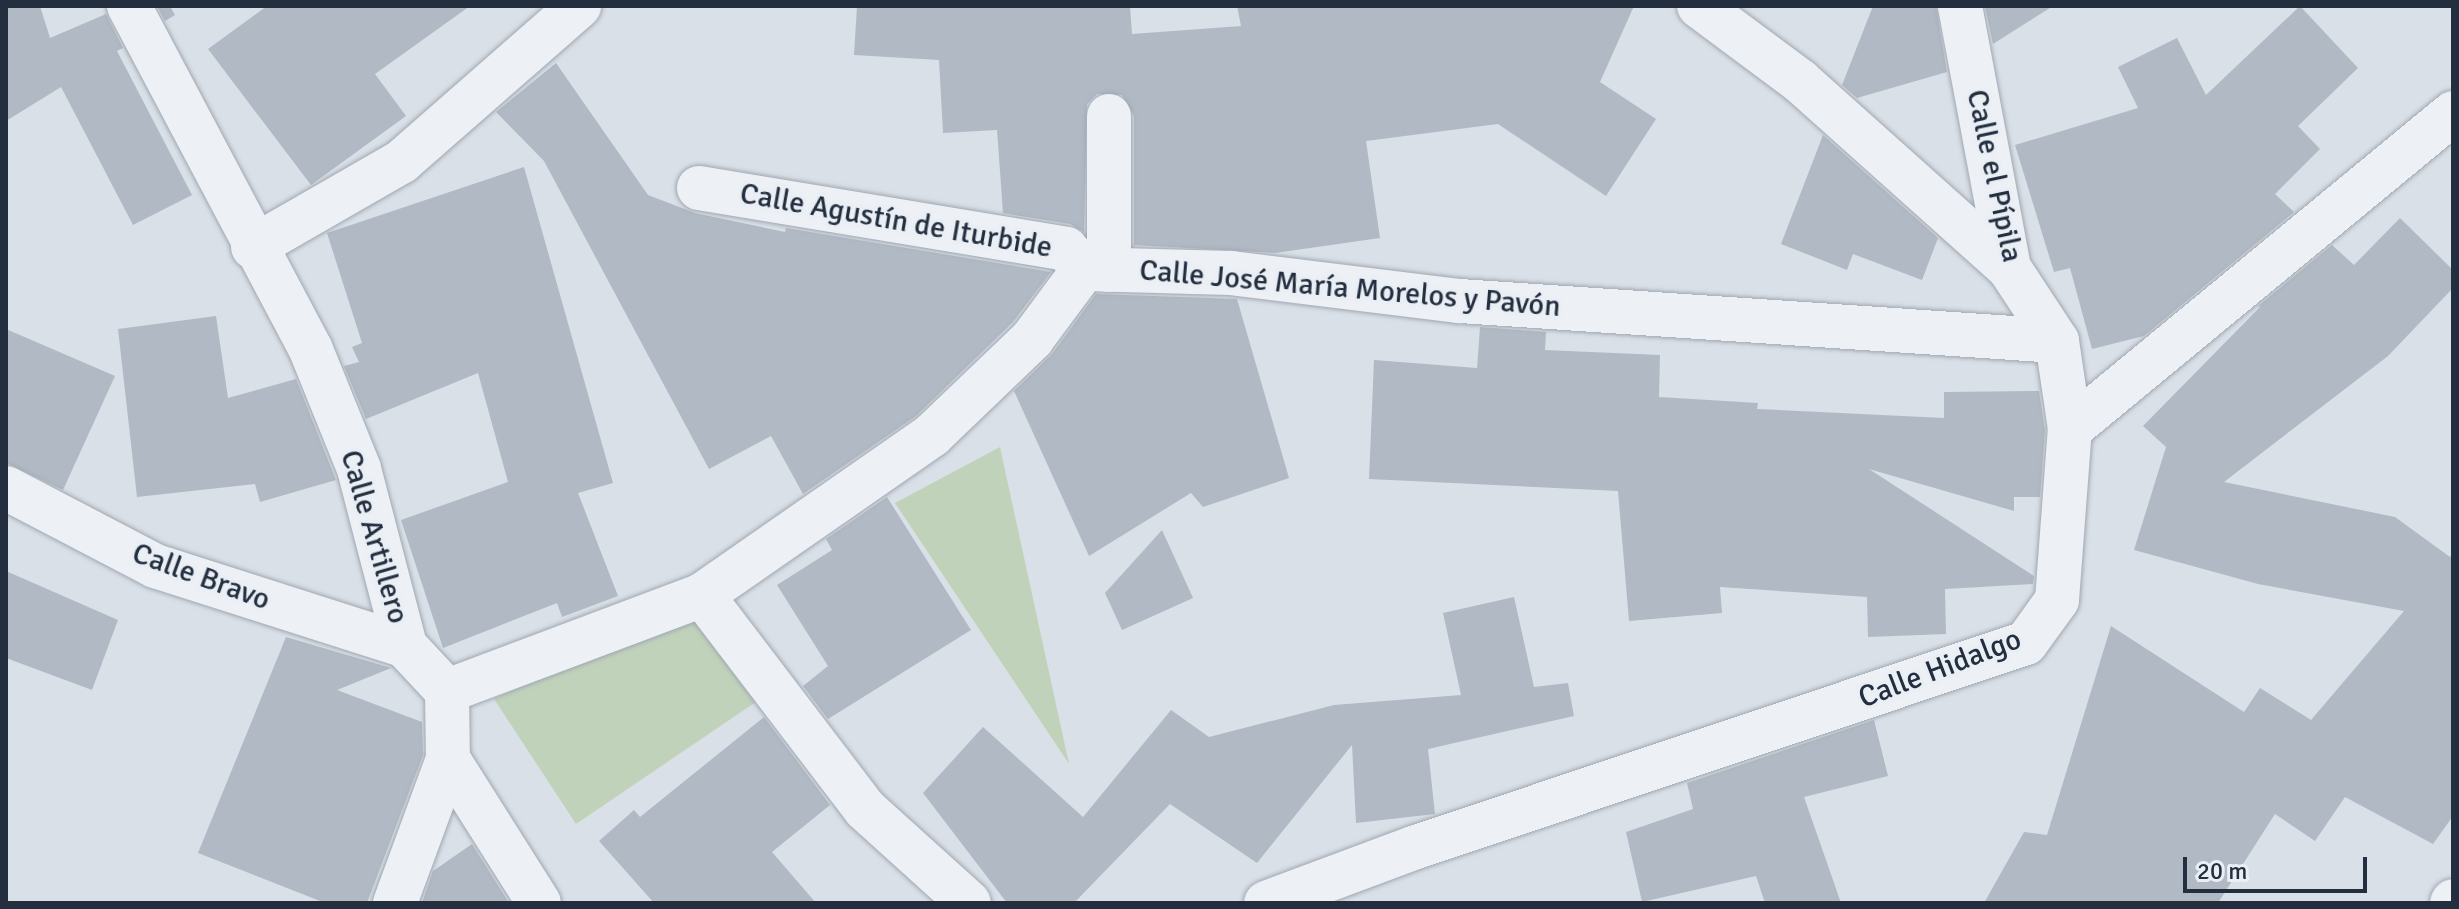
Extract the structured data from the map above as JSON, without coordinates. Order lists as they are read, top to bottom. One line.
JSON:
{"streets":{"street":["Calle el Pípila","Calle Agustín de Iturbide","Calle José María Morelos y Pavón","Calle Artillero","Calle Bravo","Calle Hidalgo"]},"crossings":[["Calle el Pípila","Calle José María Morelos y Pavón"],["Calle el Pípila","Calle Hidalgo"],["Calle Agustín de Iturbide","Calle José María Morelos y Pavón"],["Calle Artillero","Calle Bravo"]],"scale_bar":"20 m"}
